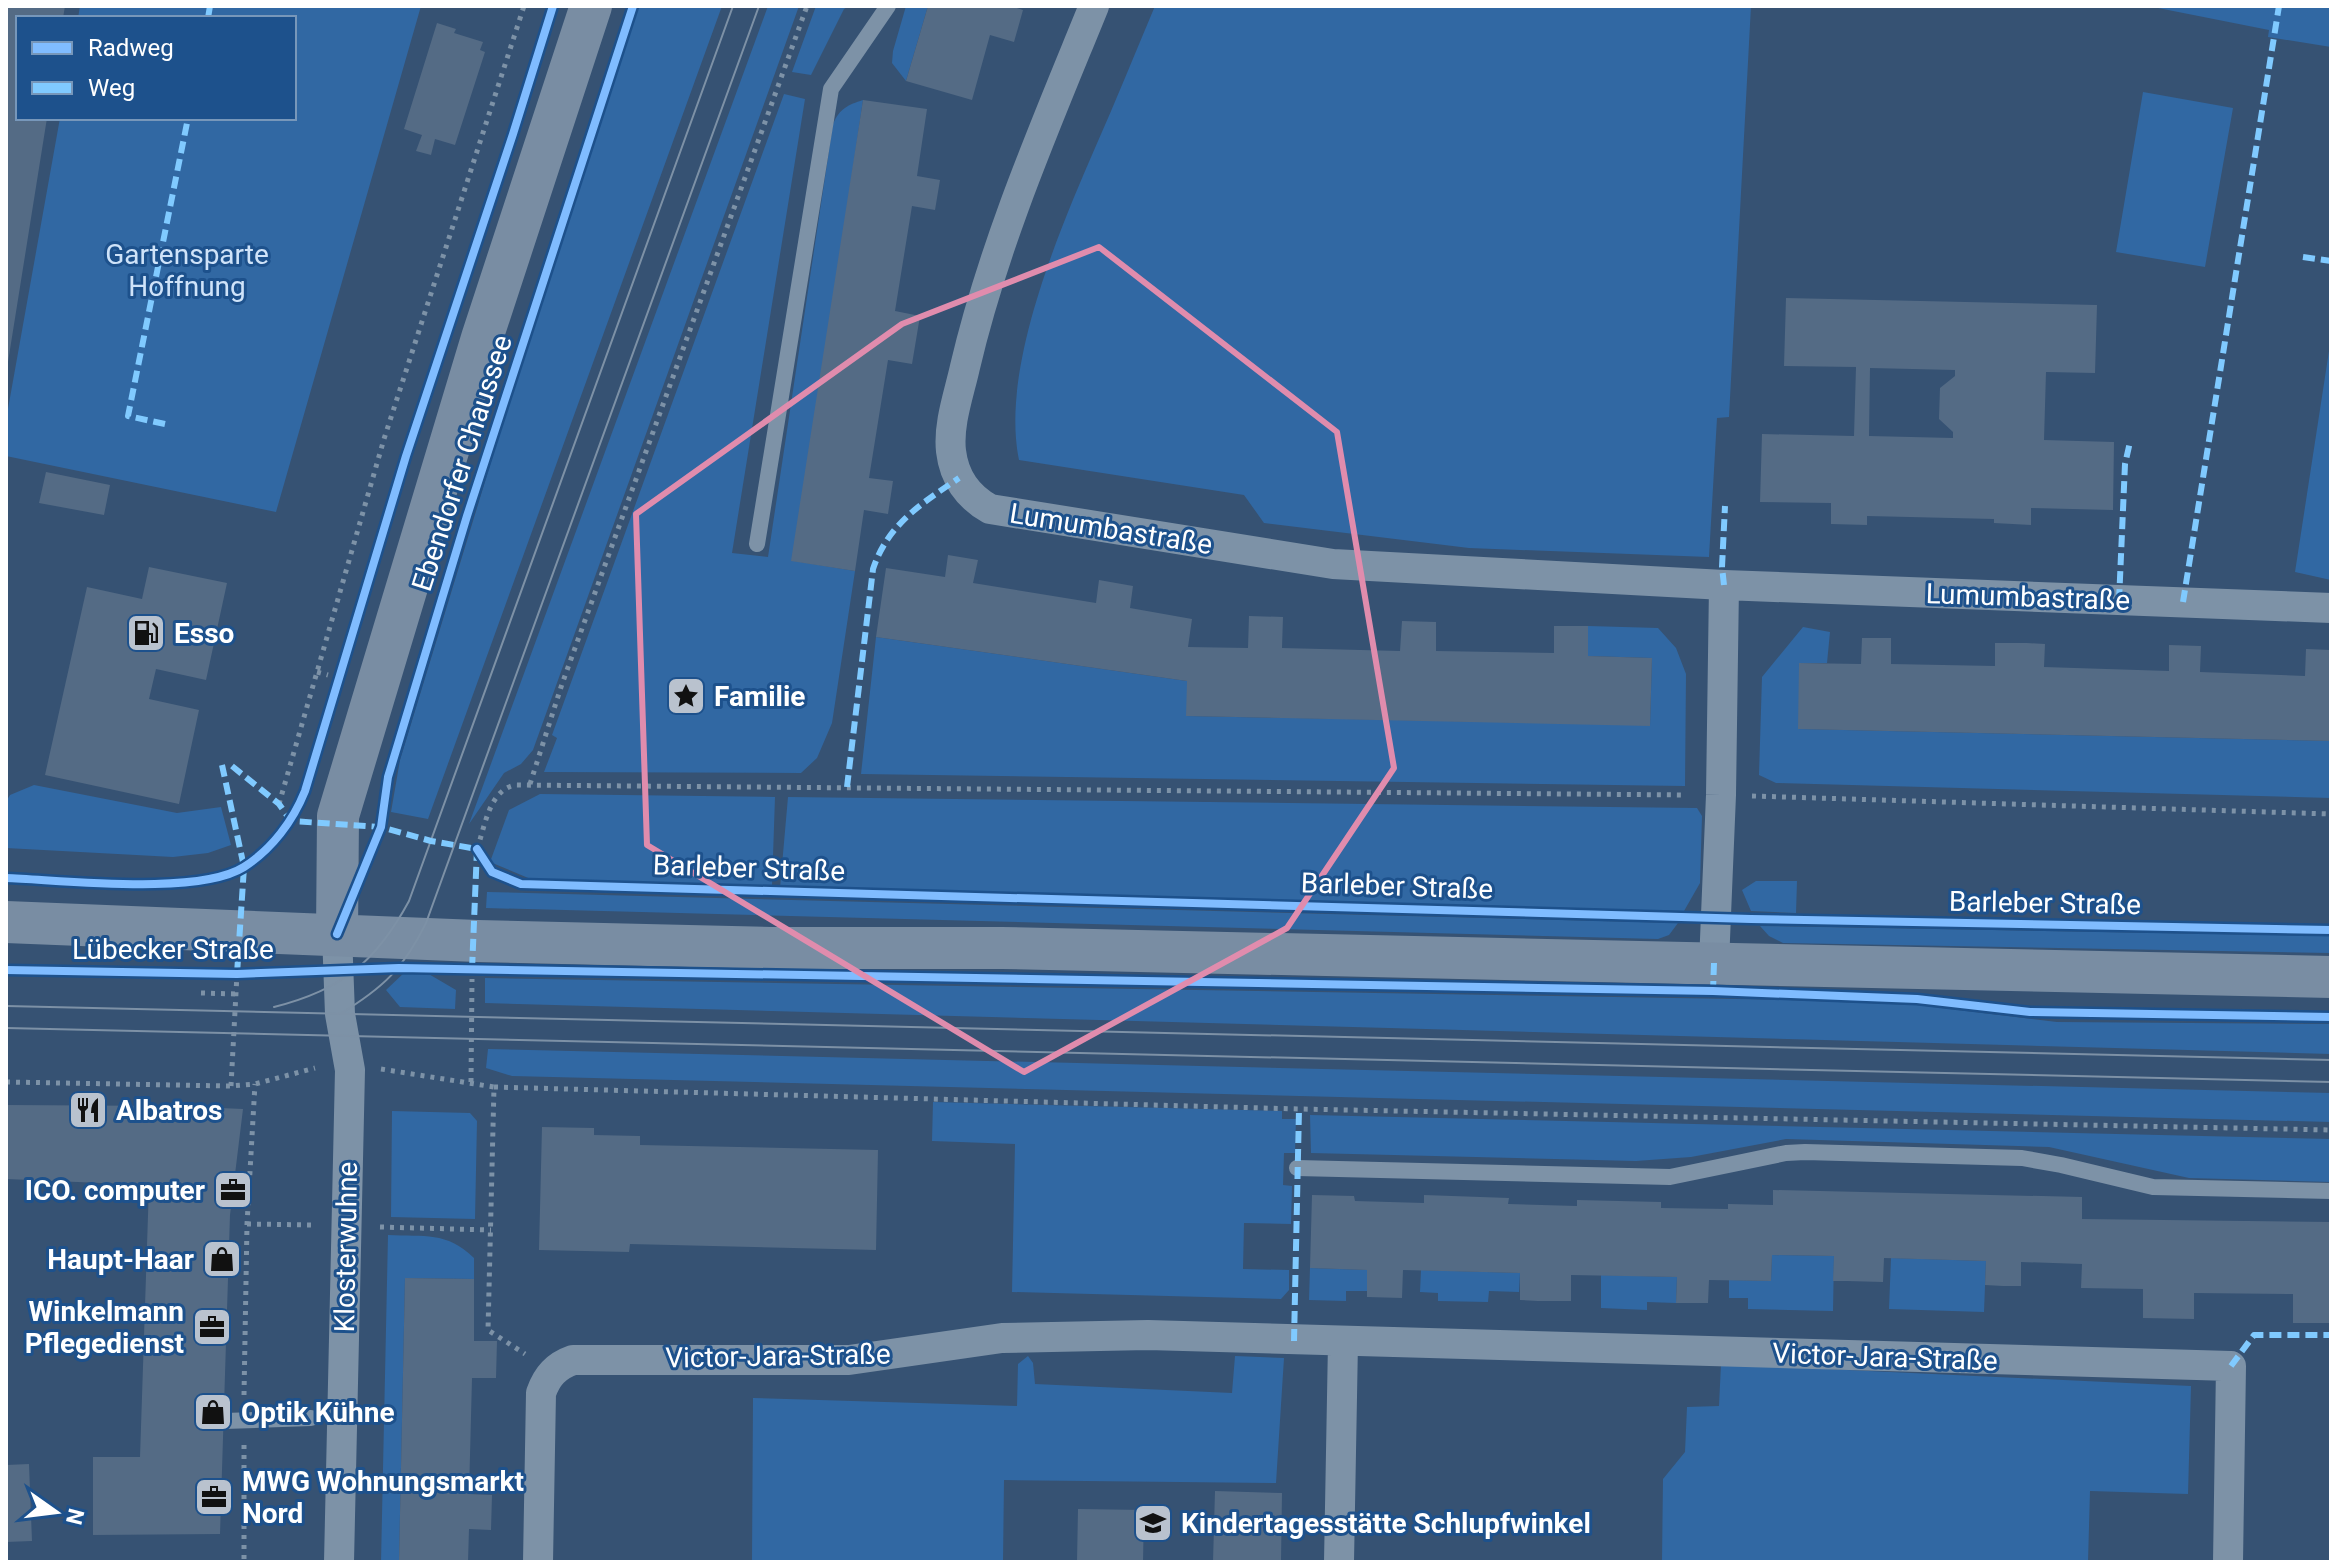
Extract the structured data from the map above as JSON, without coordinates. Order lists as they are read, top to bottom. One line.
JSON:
{"streets":{"street":["Ebendorfer Chaussee","Lumumbastraße","Lübecker Straße","Klosterwuhne","Victor-Jara-Straße"],"cycle path":["Barleber Straße"]},"crossings":[["Ebendorfer Chaussee","Lübecker Straße"],["Ebendorfer Chaussee","Klosterwuhne"],["Lübecker Straße","Klosterwuhne"]],"parks":["Gartensparte Hoffnung"],"places":{"fuel station":["Esso"],"place":["Familie"],"restaurant":["Albatros"],"office":["ICO. computer","Winkelmann Pflegedienst","MWG Wohnungsmarkt Nord"],"shop":["Haupt-Haar","Optik Kühne"],"school or university":["Kindertagesstätte Schlupfwinkel"]},"legend":["Radweg","Weg"],"north":"right"}
